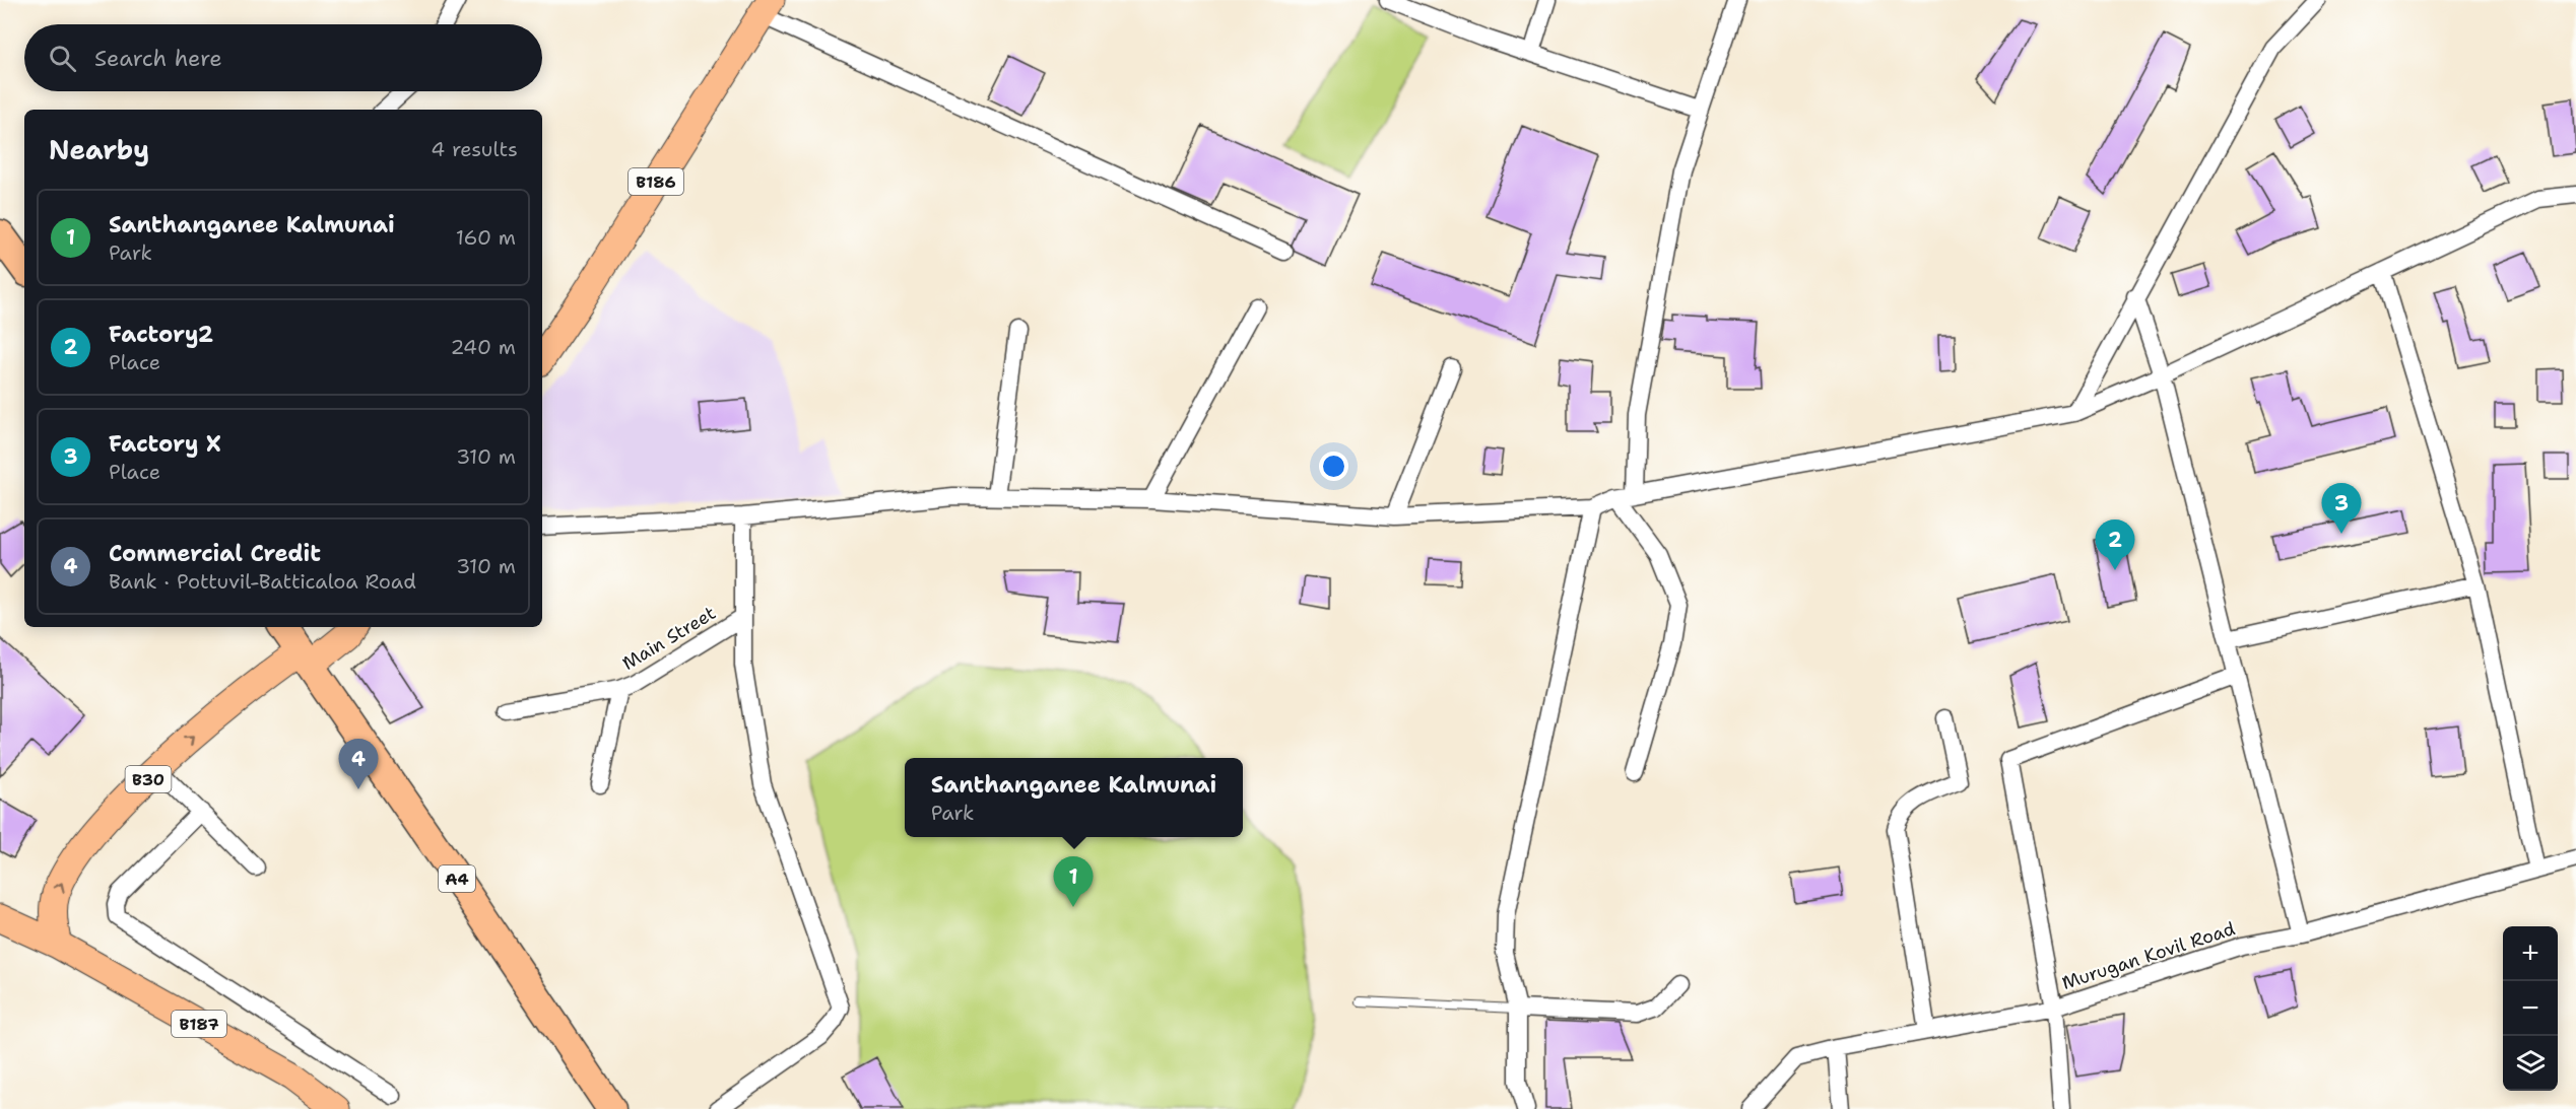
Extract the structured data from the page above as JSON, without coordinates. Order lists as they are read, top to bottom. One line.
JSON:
{"streets":{"highway":["A4"],"main road":["B186","B30","B187"],"street":["Main Street","Murugan Kovil Road"]},"crossings":[["B30","A4"],["B30","B187"]],"page":{"search":"Search here","heading":["Nearby","4 results"],"list":[{"mark":"1","name":"Santhanganee Kalmunai","note":"Park","value":"160 m"},{"mark":"2","name":"Factory2","note":"Place","value":"240 m"},{"mark":"3","name":"Factory X","note":"Place","value":"310 m"},{"mark":"4","name":"Commercial Credit","note":"Bank · Pottuvil-Batticaloa Road","value":"310 m"}],"pins":["3","2","4","1"],"popup":["Santhanganee Kalmunai","Park"],"map_buttons":["+","−"]}}
